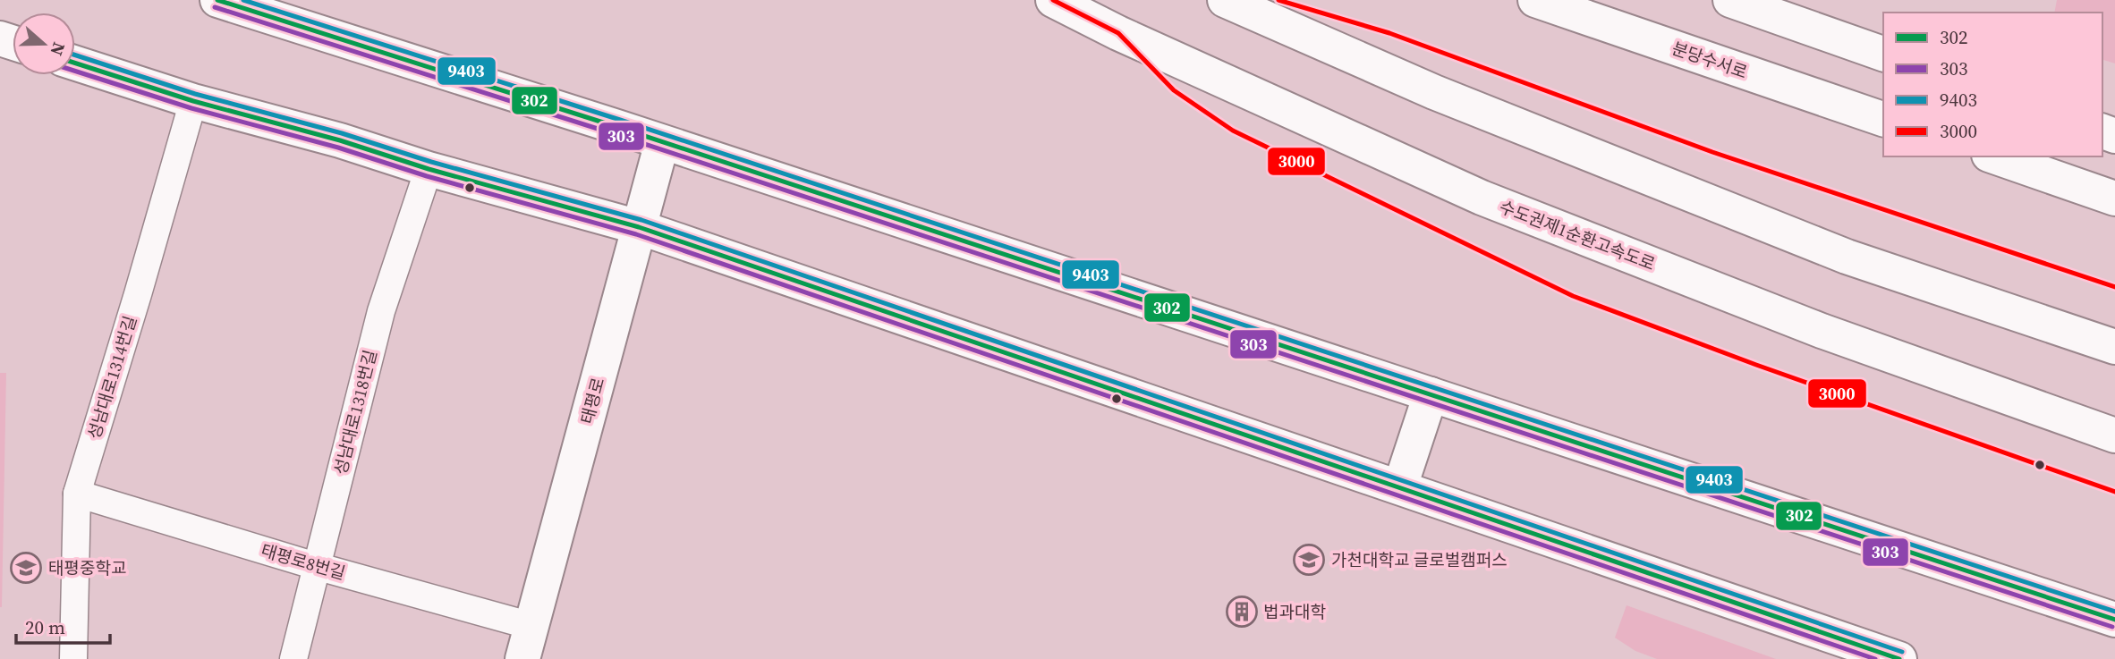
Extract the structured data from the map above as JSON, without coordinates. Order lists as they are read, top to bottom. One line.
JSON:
{"streets":{"main road":["분당수서로","수도권제1순환고속도로","태평로"],"street":["성남대로1314번길","성남대로1318번길","태평로8번길"]},"crossings":[["성남대로1314번길","태평로8번길"],["태평로","태평로8번길"],["성남대로1318번길","태평로8번길"]],"places":{"school or university":["가천대학교 글로벌캠퍼스","태평중학교"],"building":["법과대학"]},"lines":["transit line 302","transit line 9403","transit line 3000","transit line 303"],"legend":["302","303","9403","3000"],"scale_bar":"20 m","north":"right"}
